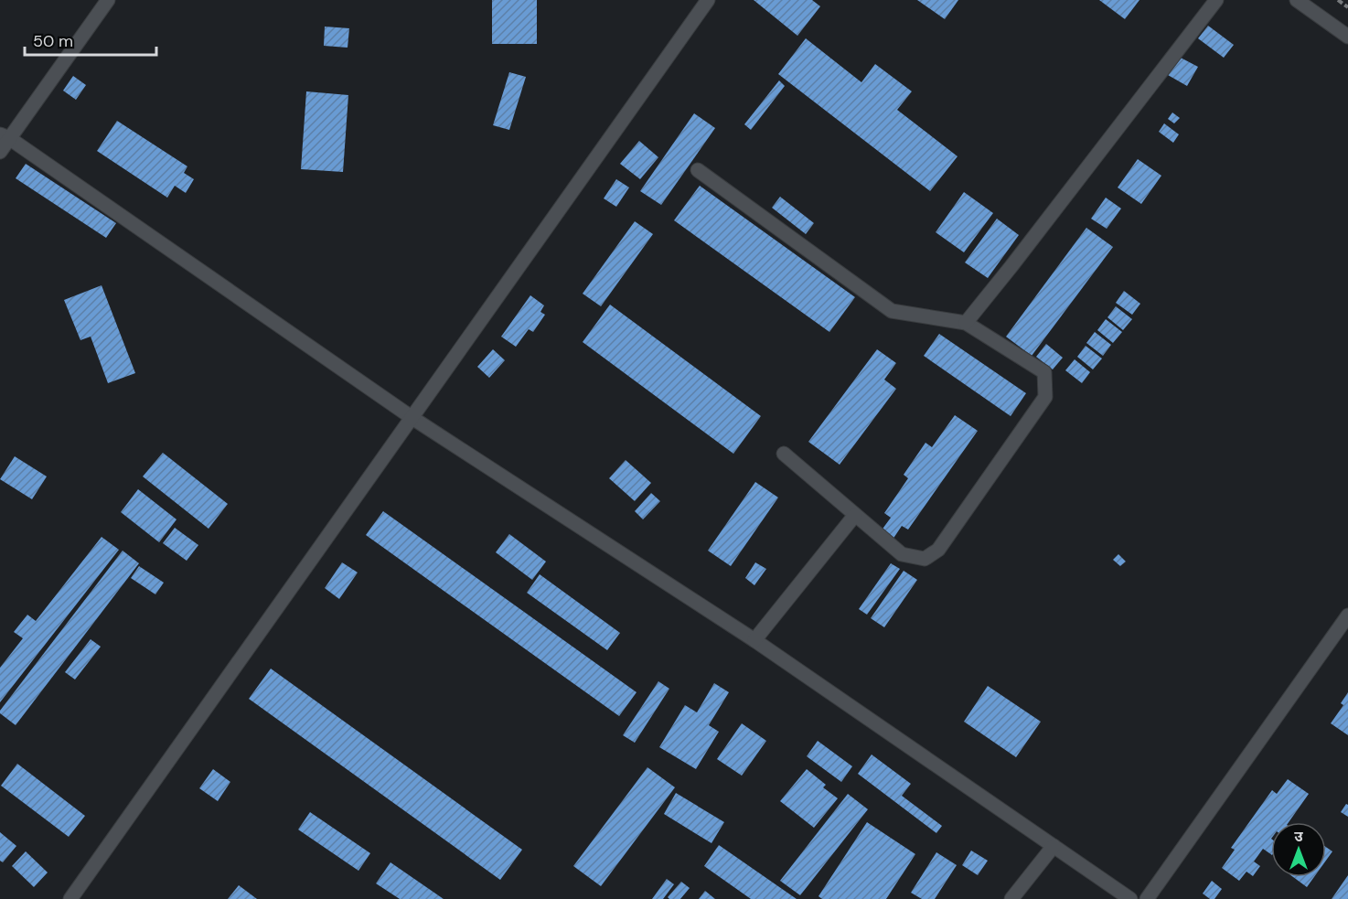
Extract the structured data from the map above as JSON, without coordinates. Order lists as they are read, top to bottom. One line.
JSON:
{"scale_bar":"50 m","north":"top"}
